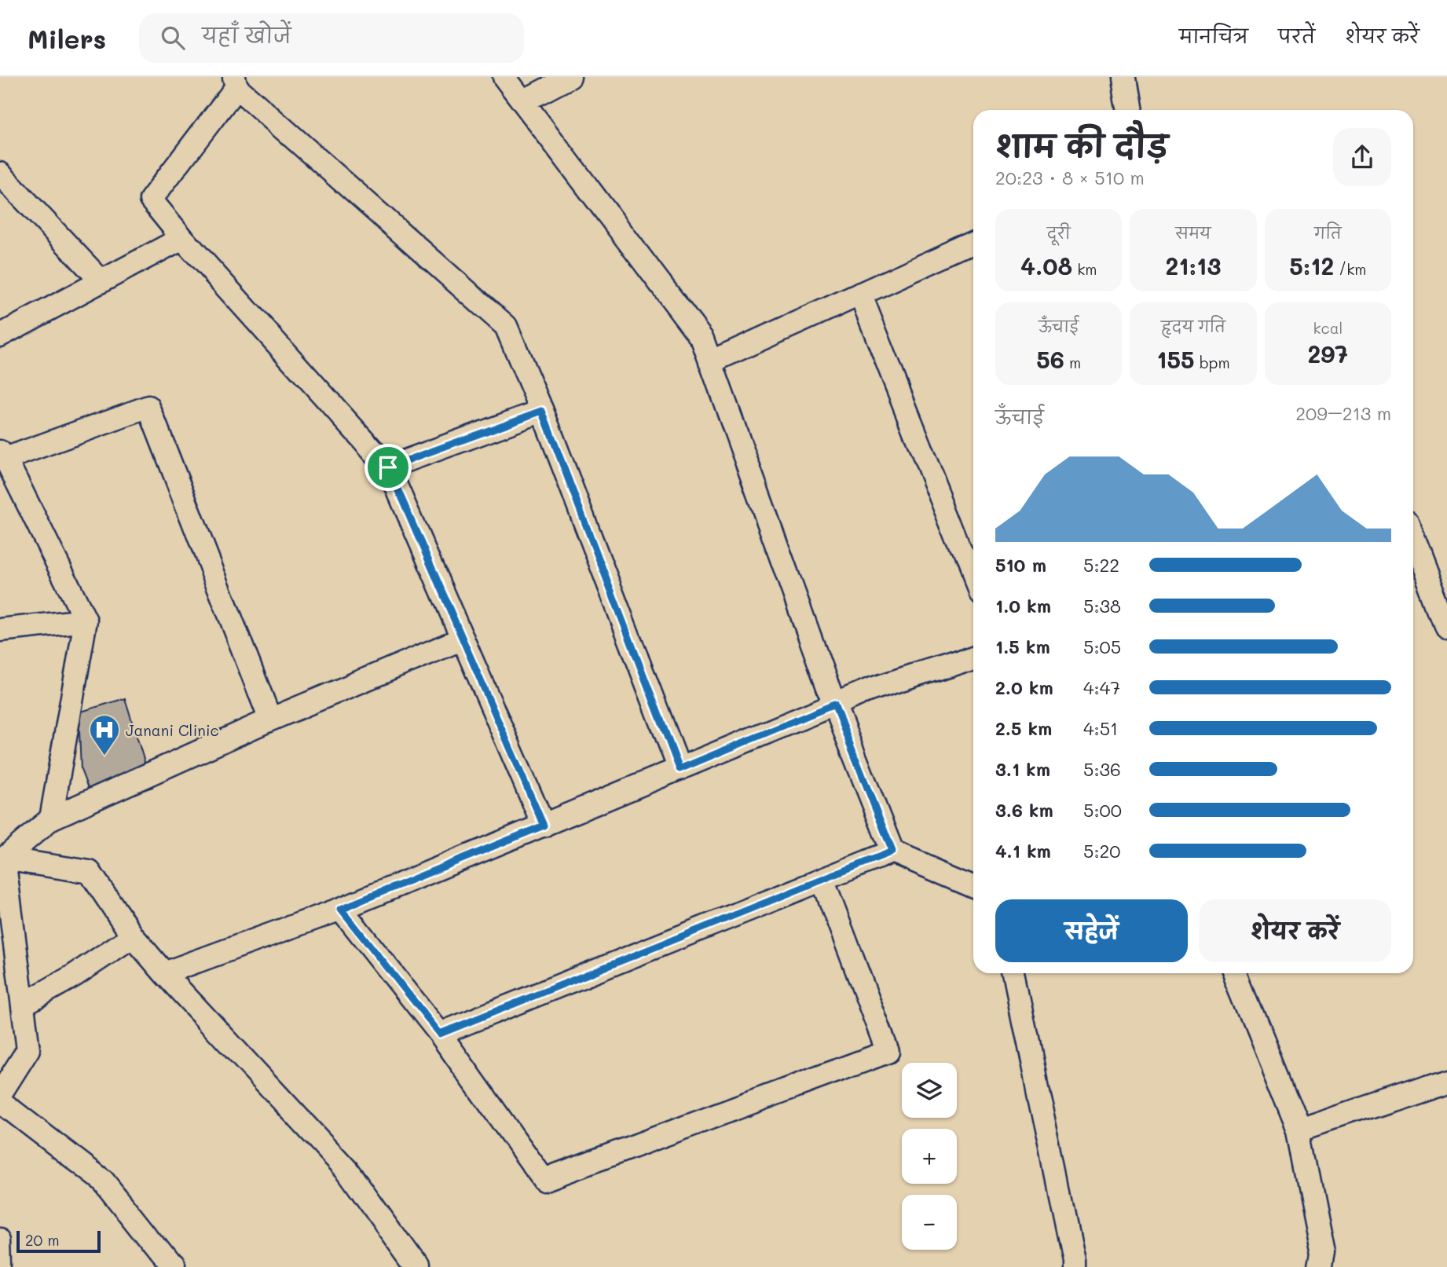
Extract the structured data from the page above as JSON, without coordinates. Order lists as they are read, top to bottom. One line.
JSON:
{"places":{"hospital":["Janani Clinic"]},"scale_bar":"20 m","page":{"header":"Milers","search":"यहाँ खोजें","nav":["मानचित्र","परतें","शेयर करें"],"heading":["शाम की दौड़","20:23 · 8 × 510 m"],"stats":[["दूरी","4.08 km"],["समय","21:13"],["गति","5:12 /km"],["ऊँचाई","56 m"],["हृदय गति","155 bpm"],["kcal","297"]],"chart":["ऊँचाई","209–213 m"],"list":[{"name":"510 m","note":"5:22"},{"name":"1.0 km","note":"5:38"},{"name":"1.5 km","note":"5:05"},{"name":"2.0 km","note":"4:47"},{"name":"2.5 km","note":"4:51"},{"name":"3.1 km","note":"5:36"},{"name":"3.6 km","note":"5:00"},{"name":"4.1 km","note":"5:20"}],"buttons":["सहेजें","शेयर करें"],"map_buttons":["+","−"],"scale":"20 m"}}
